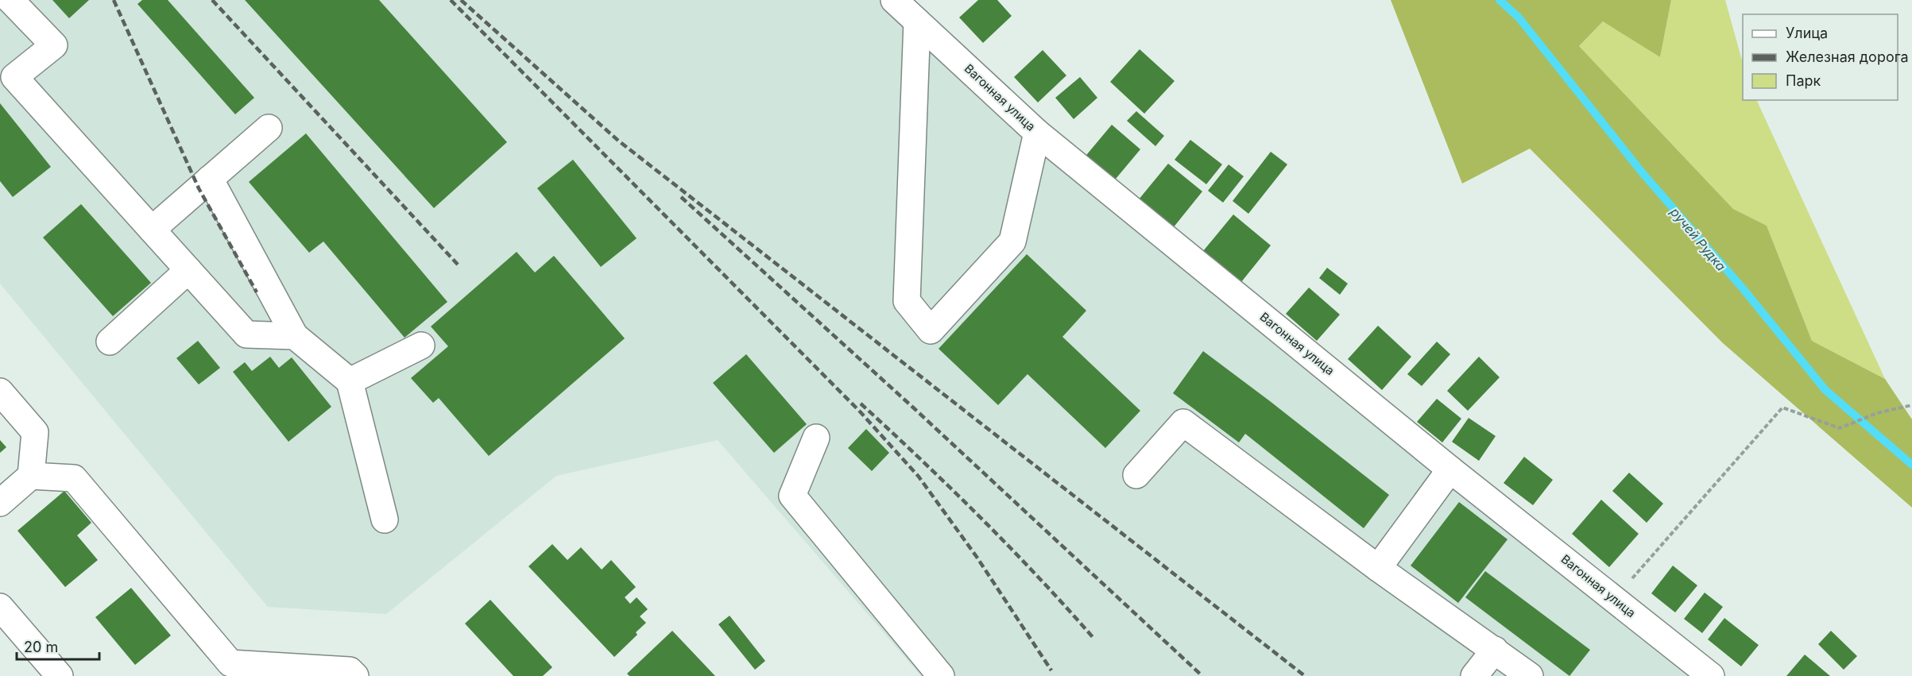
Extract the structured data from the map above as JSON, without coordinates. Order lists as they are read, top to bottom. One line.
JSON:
{"streets":{"street":["Вагонная улица"]},"water":["ручей Рудка"],"legend":["Улица","Железная дорога","Парк"],"scale_bar":"20 m"}
